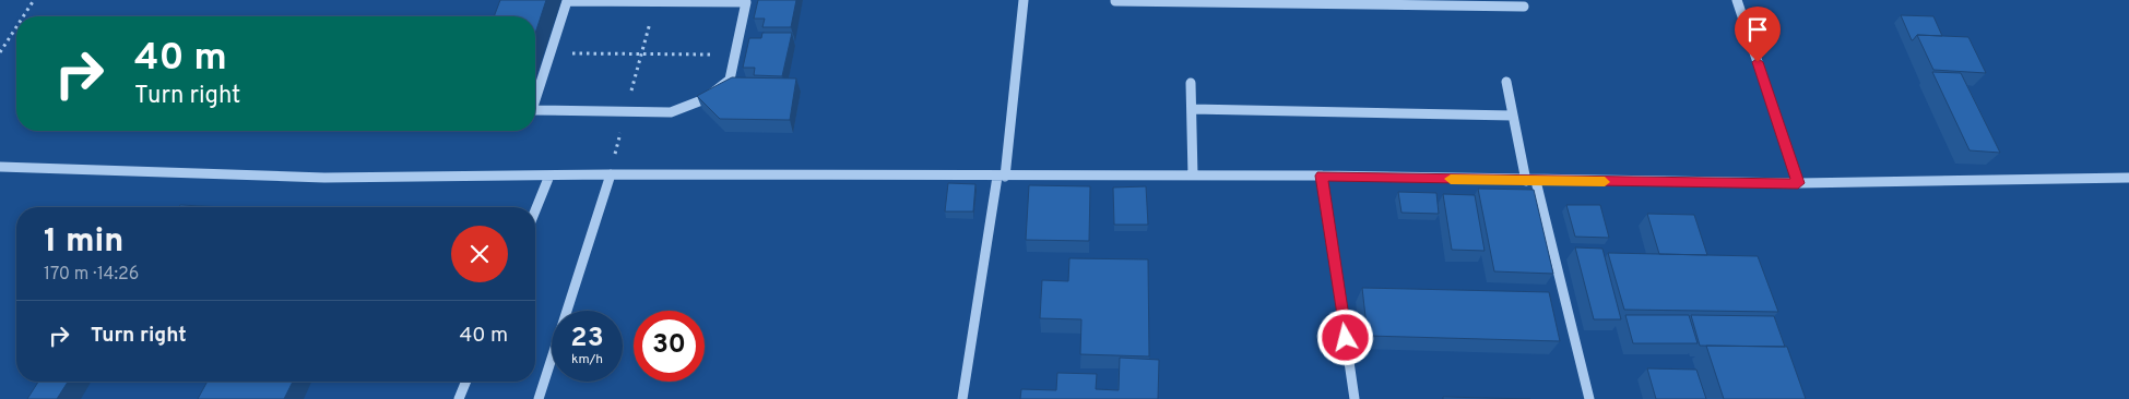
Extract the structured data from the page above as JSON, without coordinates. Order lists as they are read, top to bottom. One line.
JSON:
{"page":{"turn":["40 m","Turn right"],"heading":["1 min","170 m · 14:26"],"list":[{"name":"Turn right","value":"40 m"}],"speed":"23 km/h","limit":"30"}}
